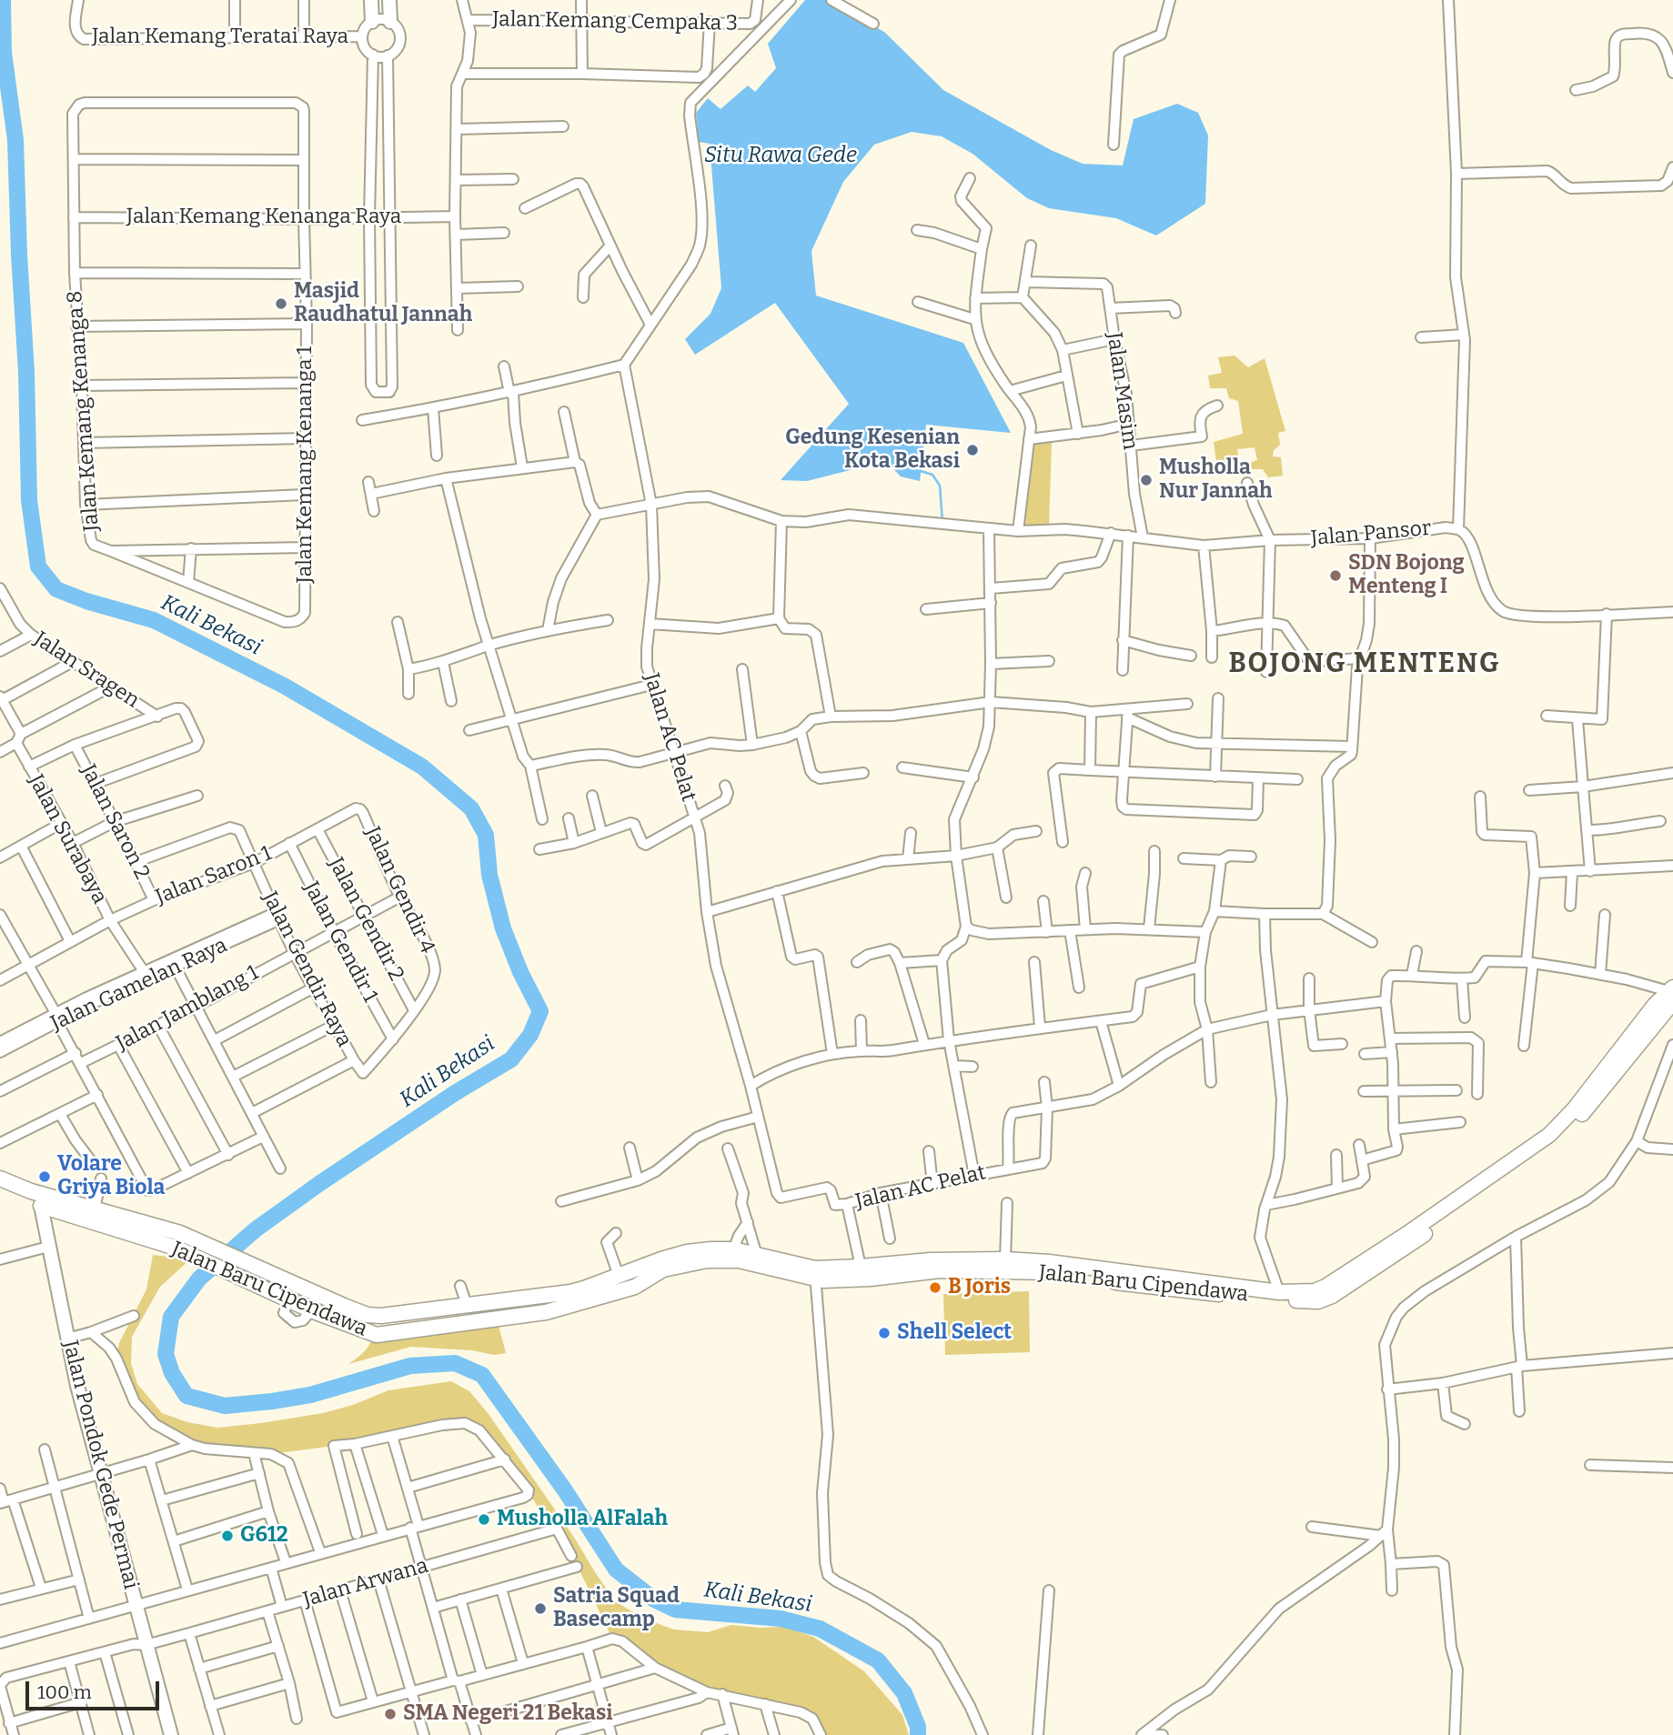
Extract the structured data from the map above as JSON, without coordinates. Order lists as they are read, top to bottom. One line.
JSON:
{"streets":{"main road":["Jalan Baru Cipendawa"],"street":["Jalan Kemang Cempaka 3","Jalan Kemang Teratai Raya","Jalan Kemang Kenanga Raya","Jalan Masim","Jalan Kemang Kenanga 8","Jalan Kemang Kenanga 1","Jalan Pansor","Jalan Sragen","Jalan AC Pelat","Jalan Saron 2","Jalan Surabaya","Jalan Saron 1","Jalan Gendir 4","Jalan Gendir 2","Jalan Gendir 1","Jalan Gendir Raya","Jalan Gamelan Raya","Jalan Jamblang 1","Jalan Pondok Gede Permai","Jalan Arwana"]},"crossings":[["Jalan Kemang Kenanga Raya","Jalan Kemang Kenanga 8"],["Jalan Kemang Kenanga Raya","Jalan Kemang Kenanga 1"],["Jalan Masim","Jalan Pansor"],["Jalan Kemang Kenanga 8","Jalan Kemang Kenanga 1"],["Jalan Pansor","Jalan AC Pelat"],["Jalan Saron 2","Jalan Saron 1"],["Jalan Saron 2","Jalan Gendir Raya"],["Jalan Surabaya","Jalan Saron 1"],["Jalan Surabaya","Jalan Gamelan Raya"],["Jalan Saron 1","Jalan Gendir 4"],["Jalan Saron 1","Jalan Gendir 2"],["Jalan Saron 1","Jalan Gendir 1"],["Jalan Saron 1","Jalan Gendir Raya"],["Jalan Gendir 4","Jalan Gendir 2"],["Jalan Gendir 4","Jalan Gendir 1"],["Jalan Gendir 4","Jalan Gendir Raya"],["Jalan Gendir 4","Jalan Jamblang 1"],["Jalan Gendir 2","Jalan Jamblang 1"],["Jalan Gendir 1","Jalan Jamblang 1"],["Jalan Gendir Raya","Jalan Gamelan Raya"],["Jalan Gendir Raya","Jalan Jamblang 1"],["Jalan Baru Cipendawa","Jalan Pondok Gede Permai"],["Jalan Pondok Gede Permai","Jalan Arwana"]],"districts":["BOJONG MENTENG"],"water":["Situ Rawa Gede","Kali Bekasi"],"places":["Masjid Raudhatul Jannah","Gedung Kesenian Kota Bekasi","Musholla Nur Jannah","SDN Bojong Menteng I","Volare Griya Biola","B Joris","Shell Select","Musholla AlFalah","G612","Satria Squad Basecamp","SMA Negeri 21 Bekasi"],"scale_bar":"100 m"}
